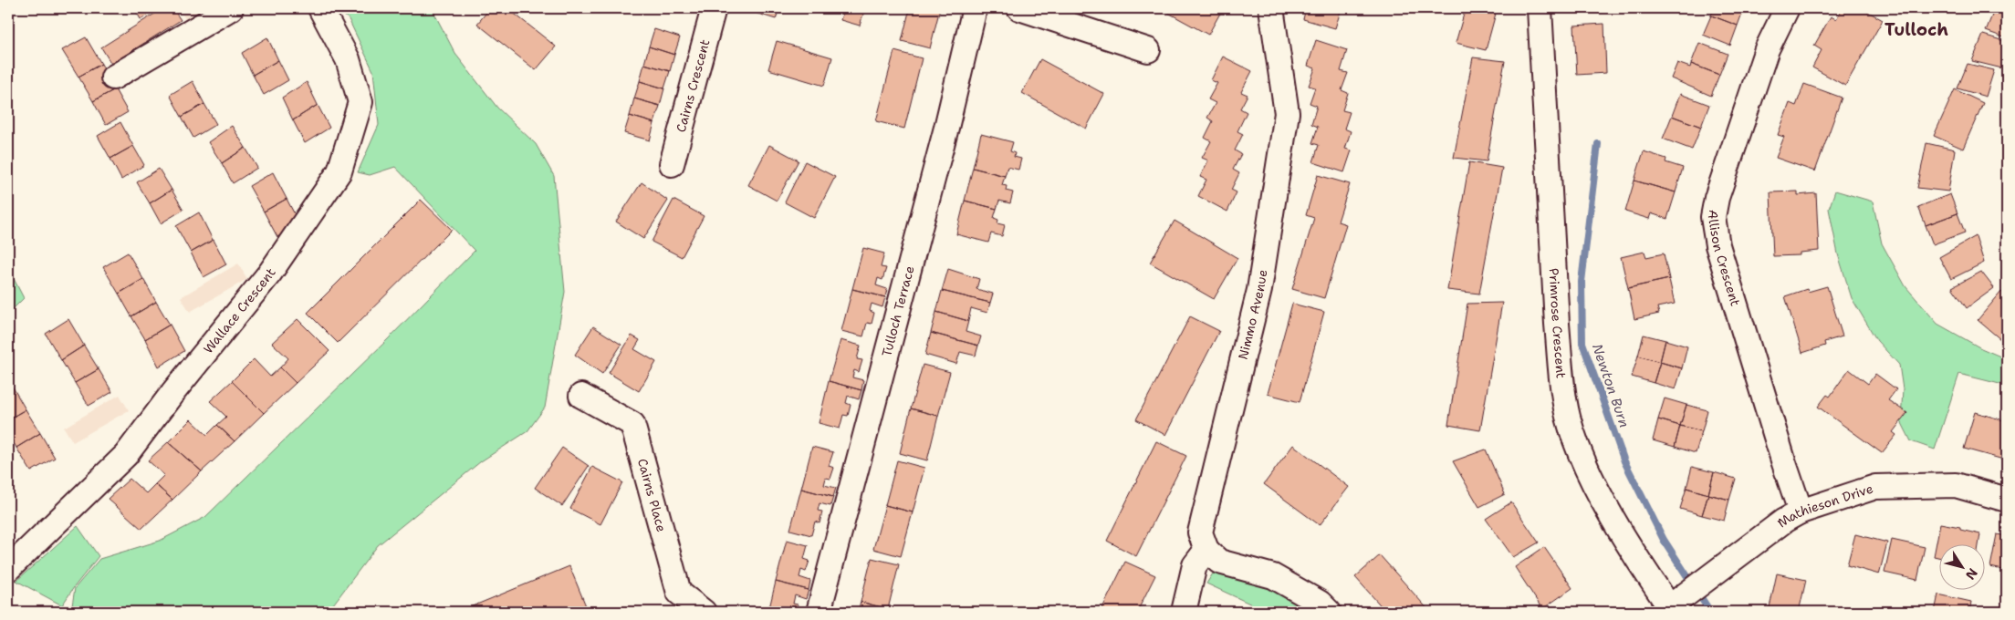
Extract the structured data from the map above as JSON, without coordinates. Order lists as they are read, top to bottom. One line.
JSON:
{"streets":{"street":["Cairns Crescent","Allison Crescent","Tulloch Terrace","Wallace Crescent","Nimmo Avenue","Primrose Crescent","Cairns Place","Mathieson Drive"]},"crossings":[["Allison Crescent","Mathieson Drive"],["Primrose Crescent","Mathieson Drive"]],"districts":["Tulloch"],"water":["Newton Burn"],"north":"bottom right"}
